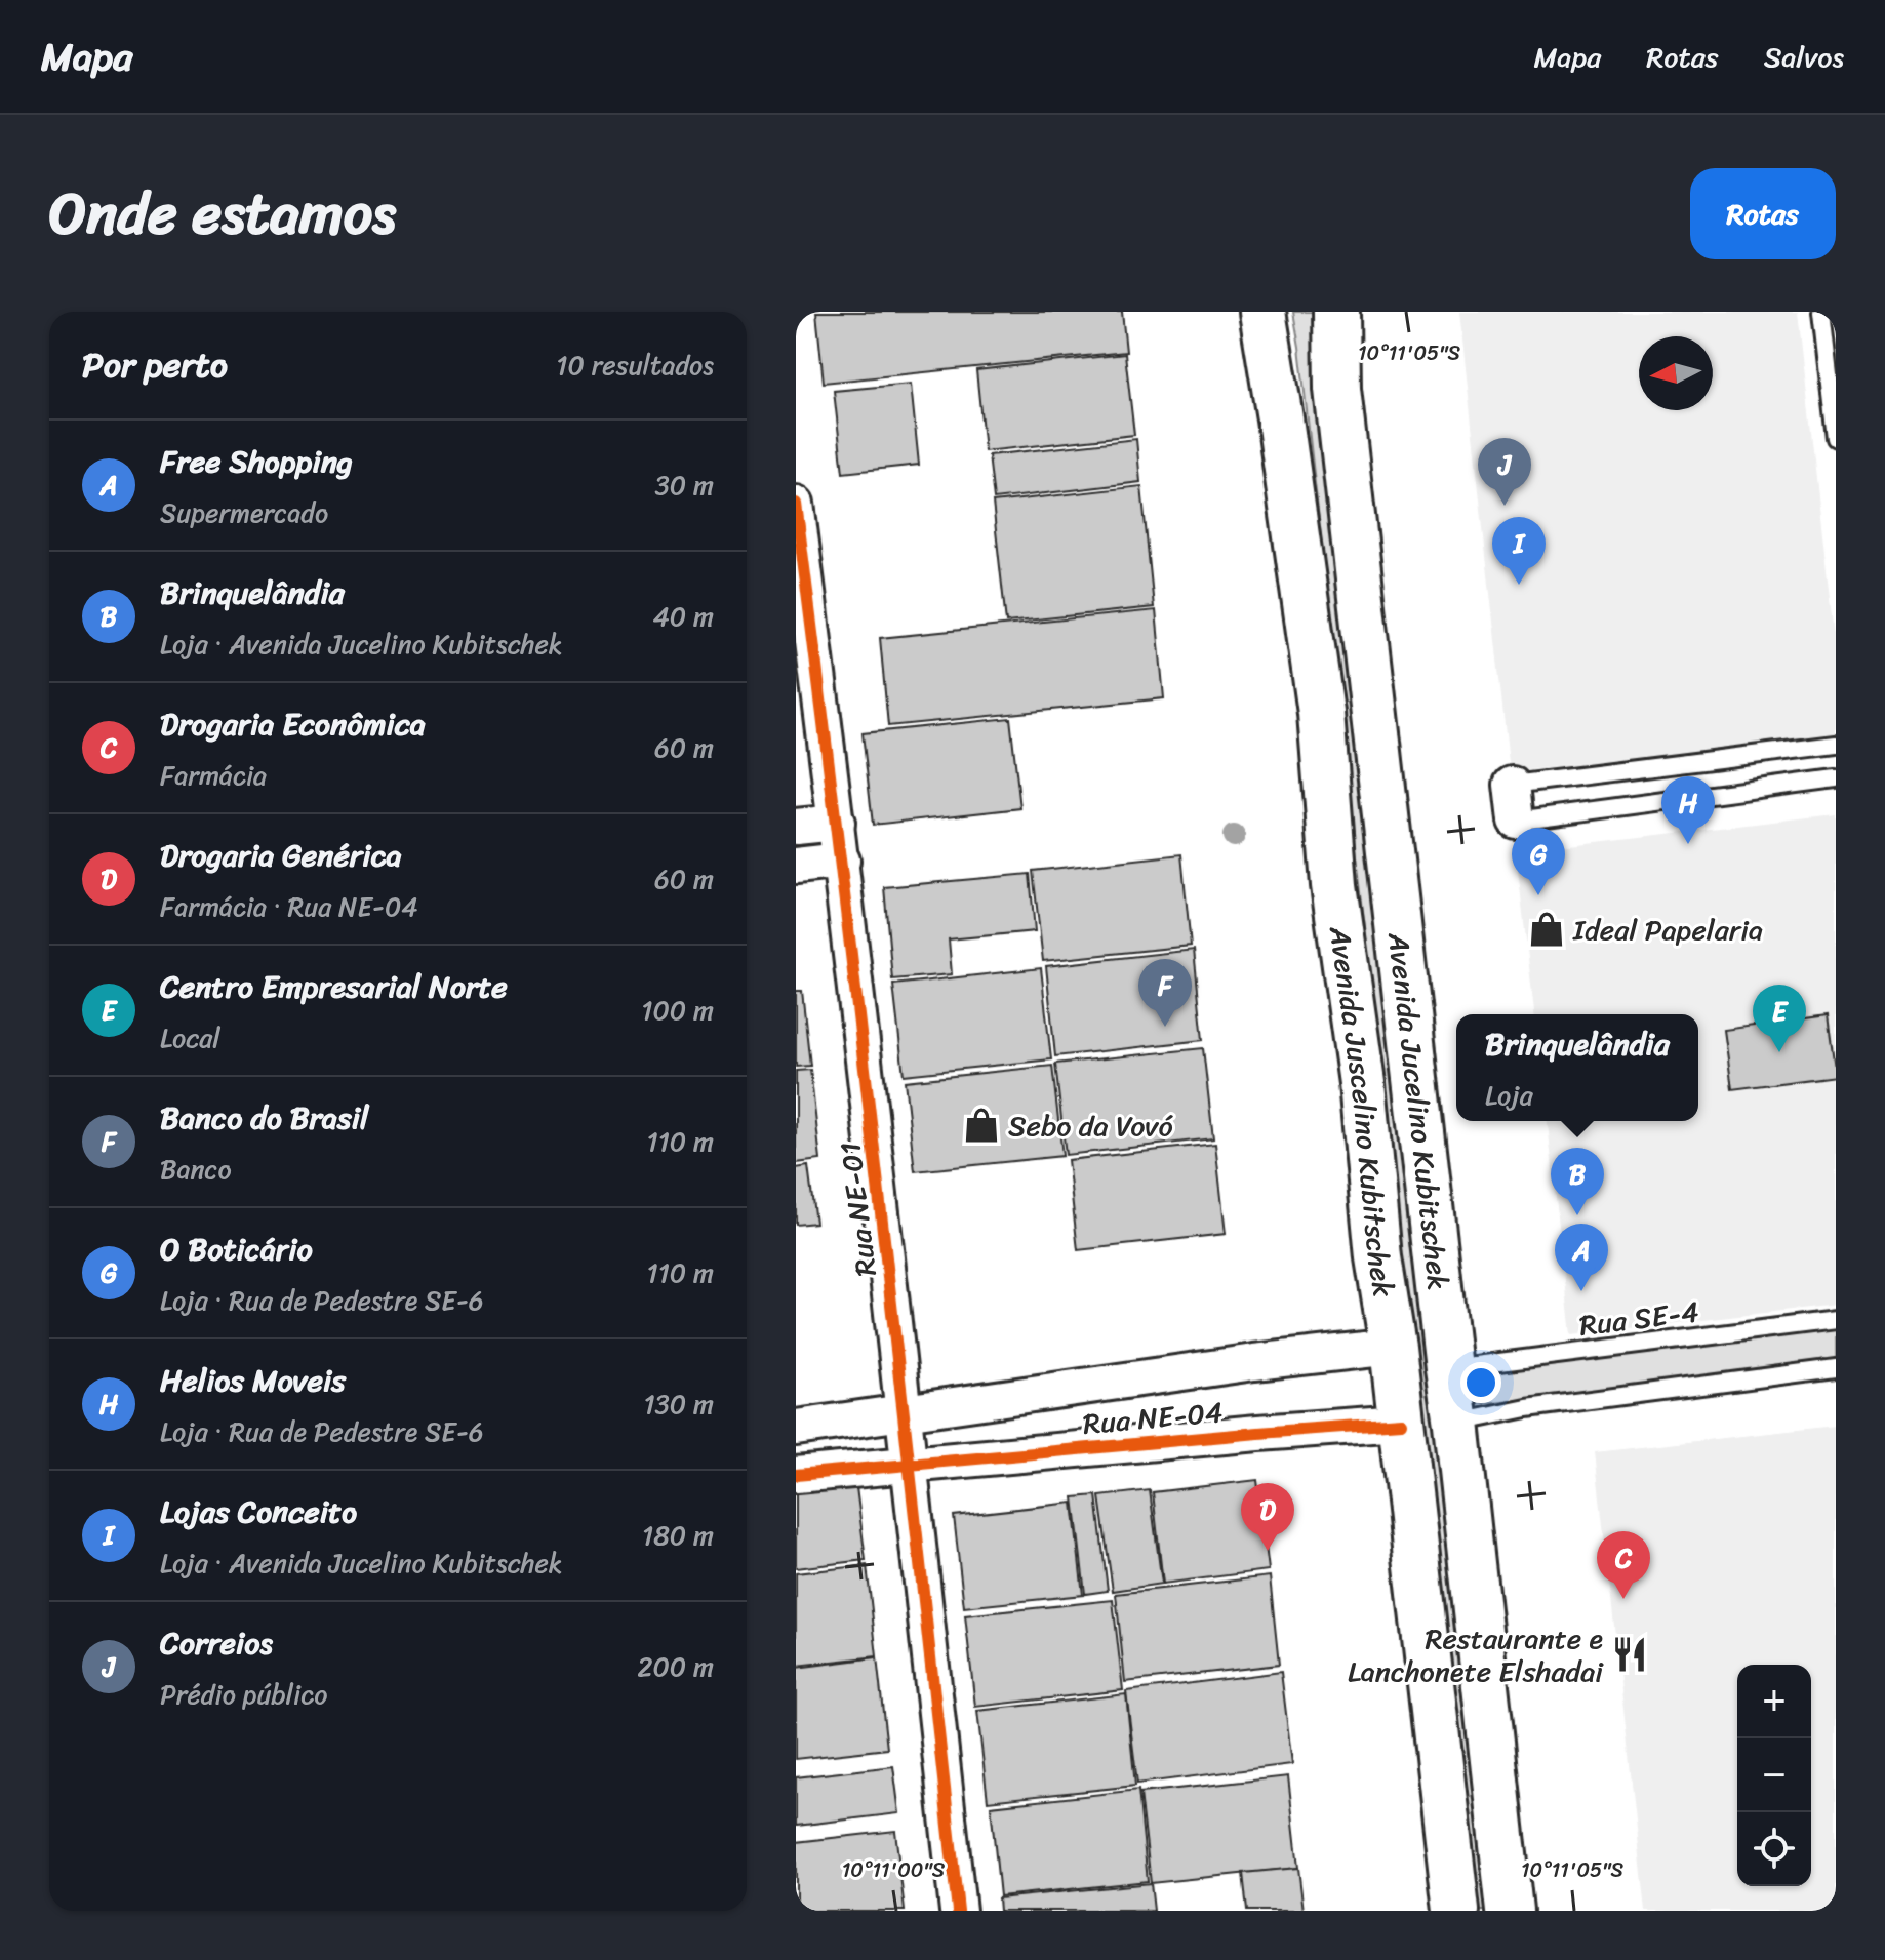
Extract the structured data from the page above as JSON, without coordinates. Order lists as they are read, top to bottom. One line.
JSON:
{"streets":{"main road":["Avenida Juscelino Kubitschek","Avenida Jucelino Kubitschek"],"street":["Rua NE-01","Rua NE-04"],"lane":["Rua SE-4"]},"crossings":[["Avenida Juscelino Kubitschek","Rua NE-04"],["Avenida Jucelino Kubitschek","Rua SE-4"],["Rua NE-01","Rua NE-04"]],"places":{"shop":["Ideal Papelaria","Sebo da Vovó"],"restaurant":["Restaurante e Lanchonete Elshadai"]},"north":"left","page":{"header":"Mapa","nav":["Mapa","Rotas","Salvos"],"title":"Onde estamos","buttons":"Rotas","heading":["Por perto","10 resultados"],"list":[{"mark":"A","name":"Free Shopping","note":"Supermercado","value":"30 m"},{"mark":"B","name":"Brinquelândia","note":"Loja · Avenida Jucelino Kubitschek","value":"40 m"},{"mark":"C","name":"Drogaria Econômica","note":"Farmácia","value":"60 m"},{"mark":"D","name":"Drogaria Genérica","note":"Farmácia · Rua NE-04","value":"60 m"},{"mark":"E","name":"Centro Empresarial Norte","note":"Local","value":"100 m"},{"mark":"F","name":"Banco do Brasil","note":"Banco","value":"110 m"},{"mark":"G","name":"O Boticário","note":"Loja · Rua de Pedestre SE-6","value":"110 m"},{"mark":"H","name":"Helios Moveis","note":"Loja · Rua de Pedestre SE-6","value":"130 m"},{"mark":"I","name":"Lojas Conceito","note":"Loja · Avenida Jucelino Kubitschek","value":"180 m"},{"mark":"J","name":"Correios","note":"Prédio público","value":"200 m"}],"pins":["J","I","H","G","F","E","B","A","D","C"],"popup":["Brinquelândia","Loja"],"map_buttons":["+","−"]},"coordinates":["10°11'05\"S","10°11'00\"S"]}
